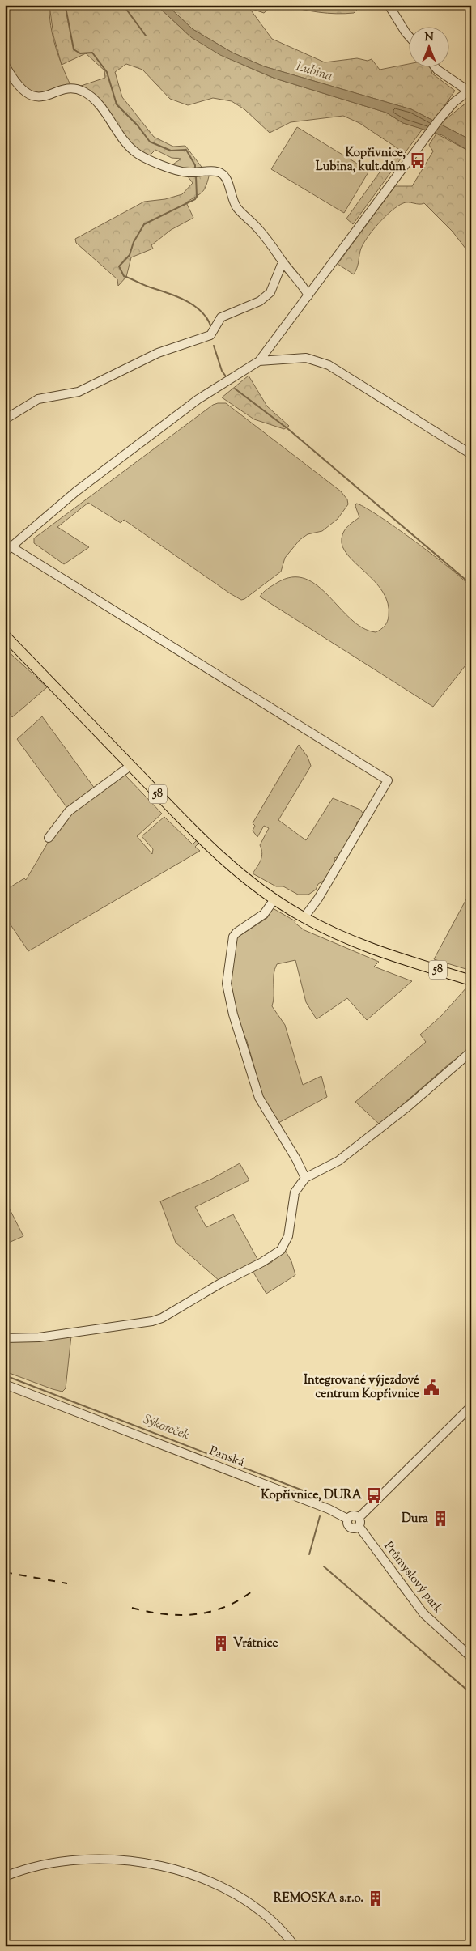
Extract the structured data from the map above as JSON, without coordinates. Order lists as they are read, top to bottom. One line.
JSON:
{"streets":{"main road":["58"],"street":["Panská","Průmyslový park"]},"crossings":[["Panská","Průmyslový park"]],"water":["Lubina","Sýkoreček"],"places":{"bus stop":["Kopřivnice, Lubina, kult.dům","Kopřivnice, DURA"],"public building":["Integrované výjezdové centrum Kopřivnice"],"building":["Dura","Vrátnice","REMOSKA s.r.o."]},"north":"top"}
